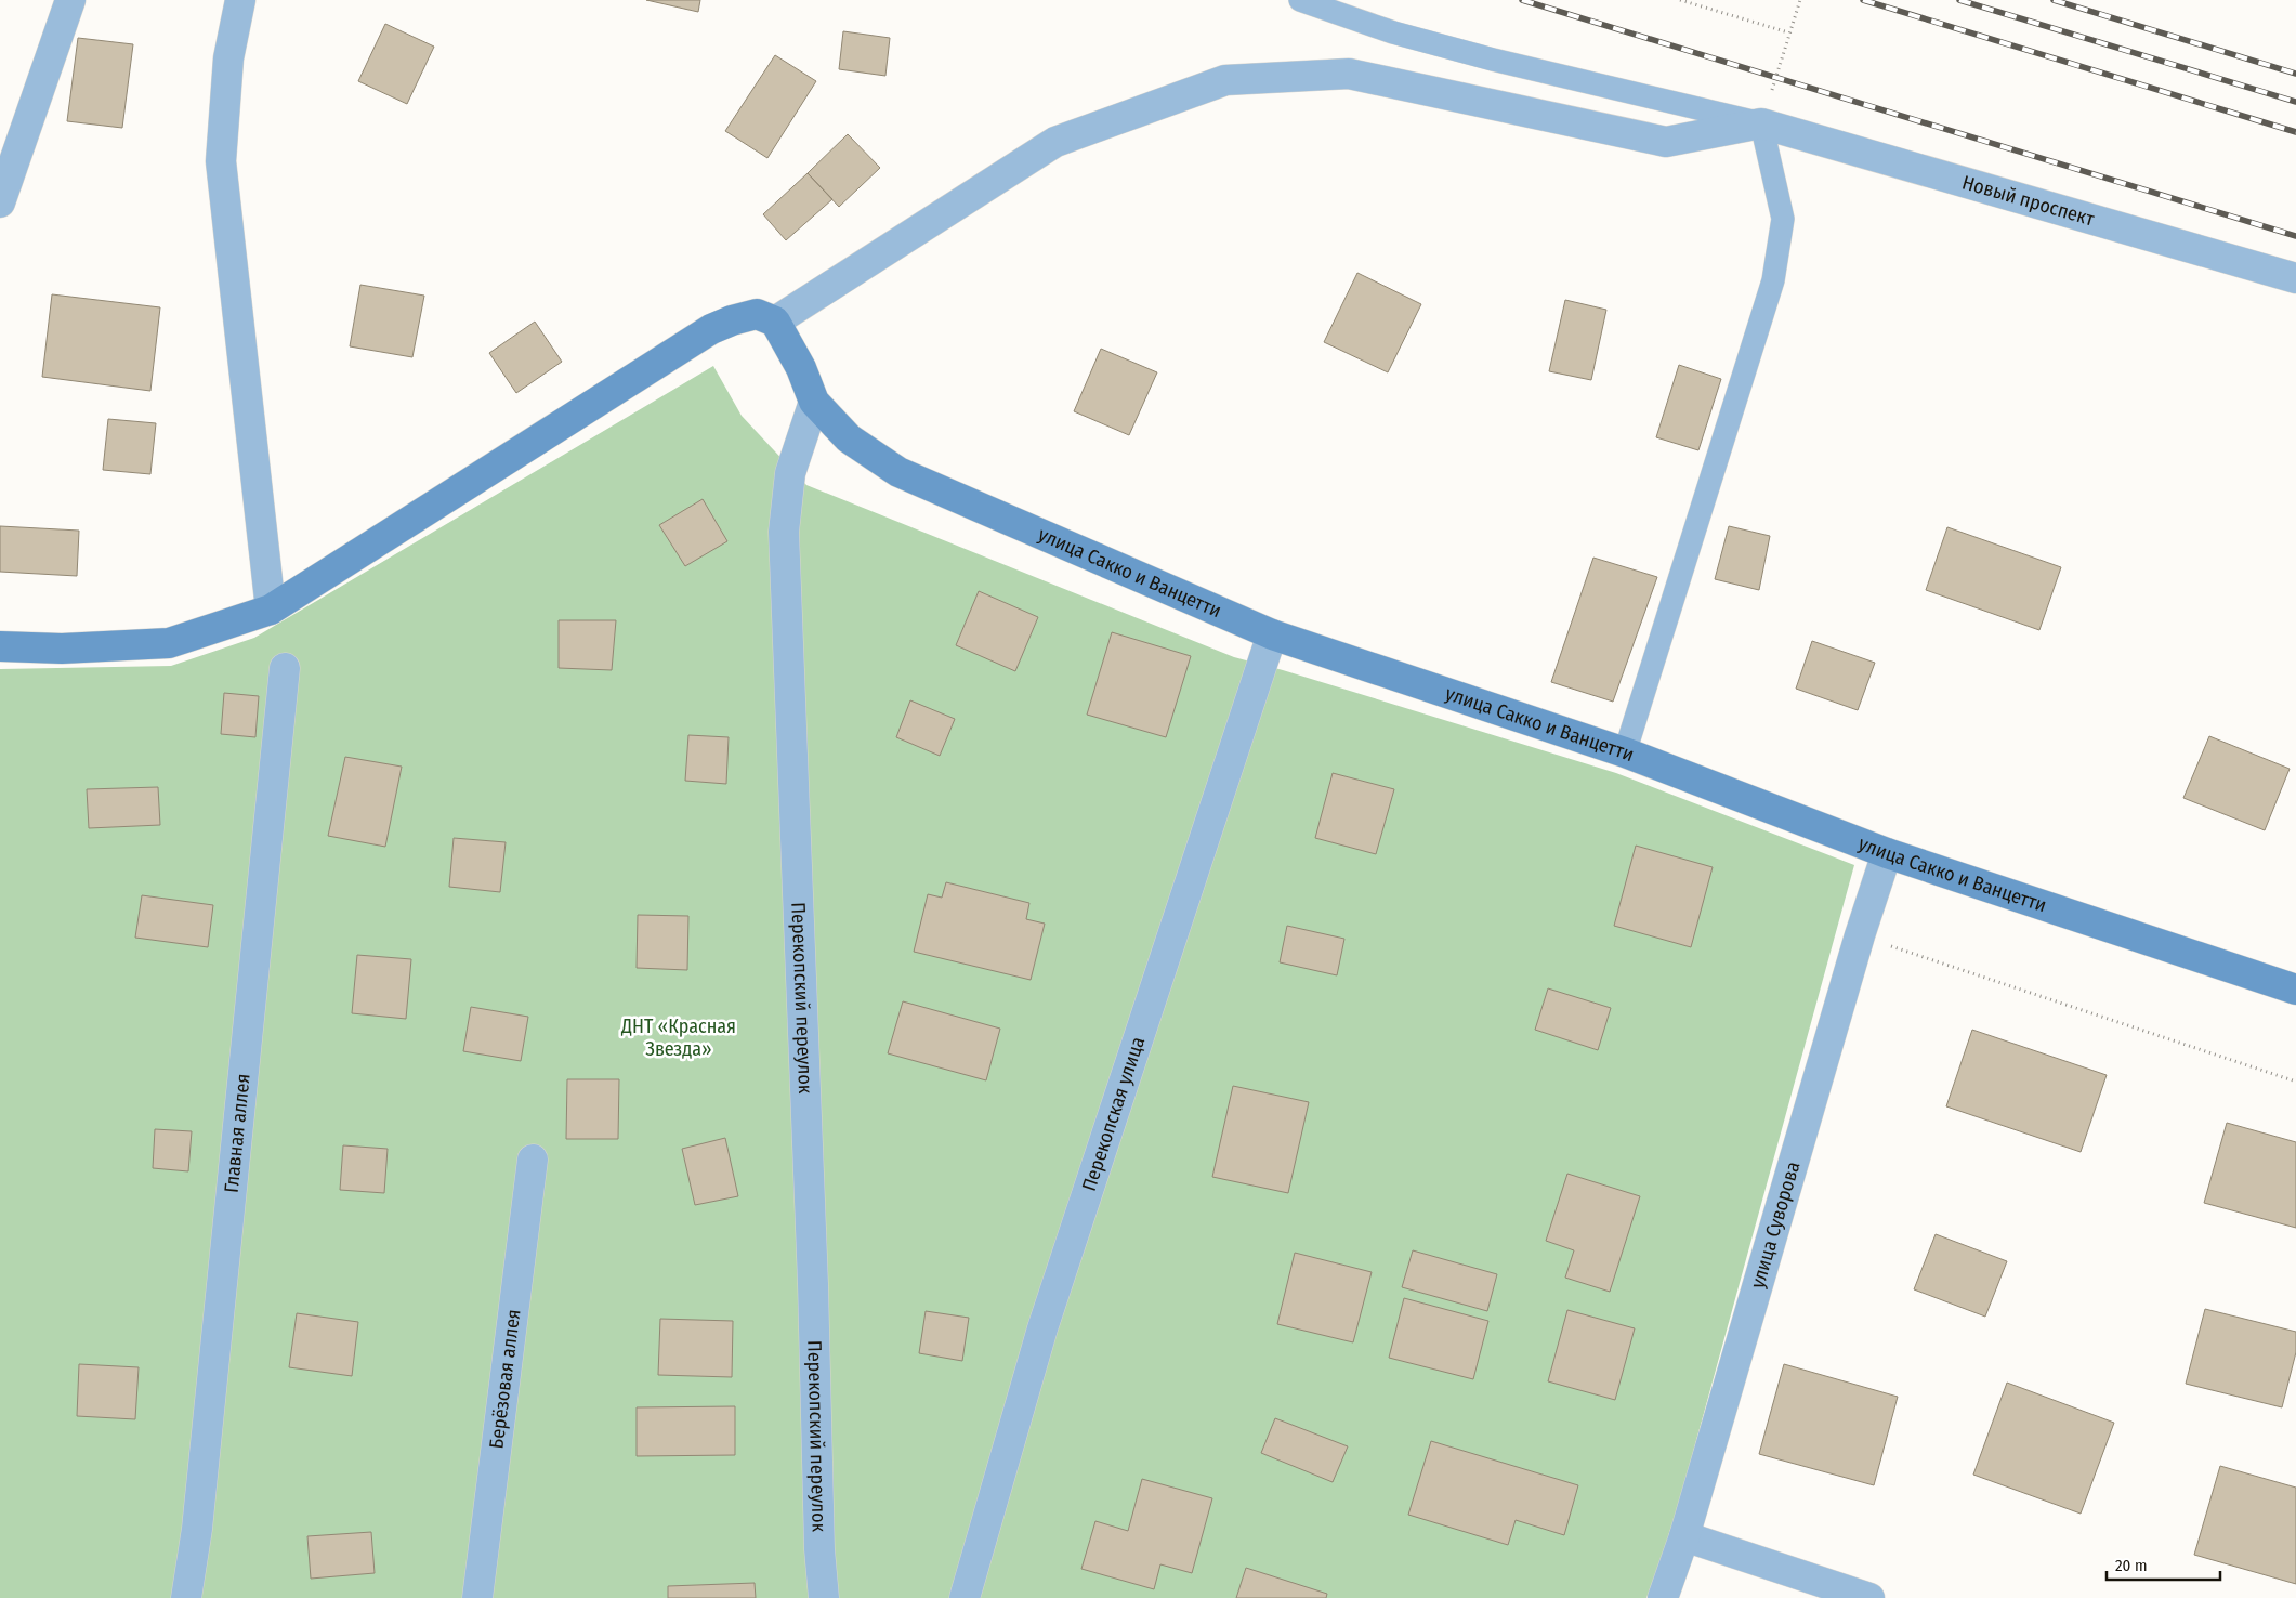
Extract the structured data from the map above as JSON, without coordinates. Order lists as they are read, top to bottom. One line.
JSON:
{"streets":{"main road":["улица Сакко и Ванцетти"],"street":["Новый проспект","Перекопский переулок","Перекопская улица","Главная аллея","улица Суворова","Берёзовая аллея"]},"crossings":[["улица Сакко и Ванцетти","Перекопский переулок"],["улица Сакко и Ванцетти","Перекопская улица"],["улица Сакко и Ванцетти","улица Суворова"]],"parks":["ДНТ «Красная Звезда»"],"scale_bar":"20 m"}
